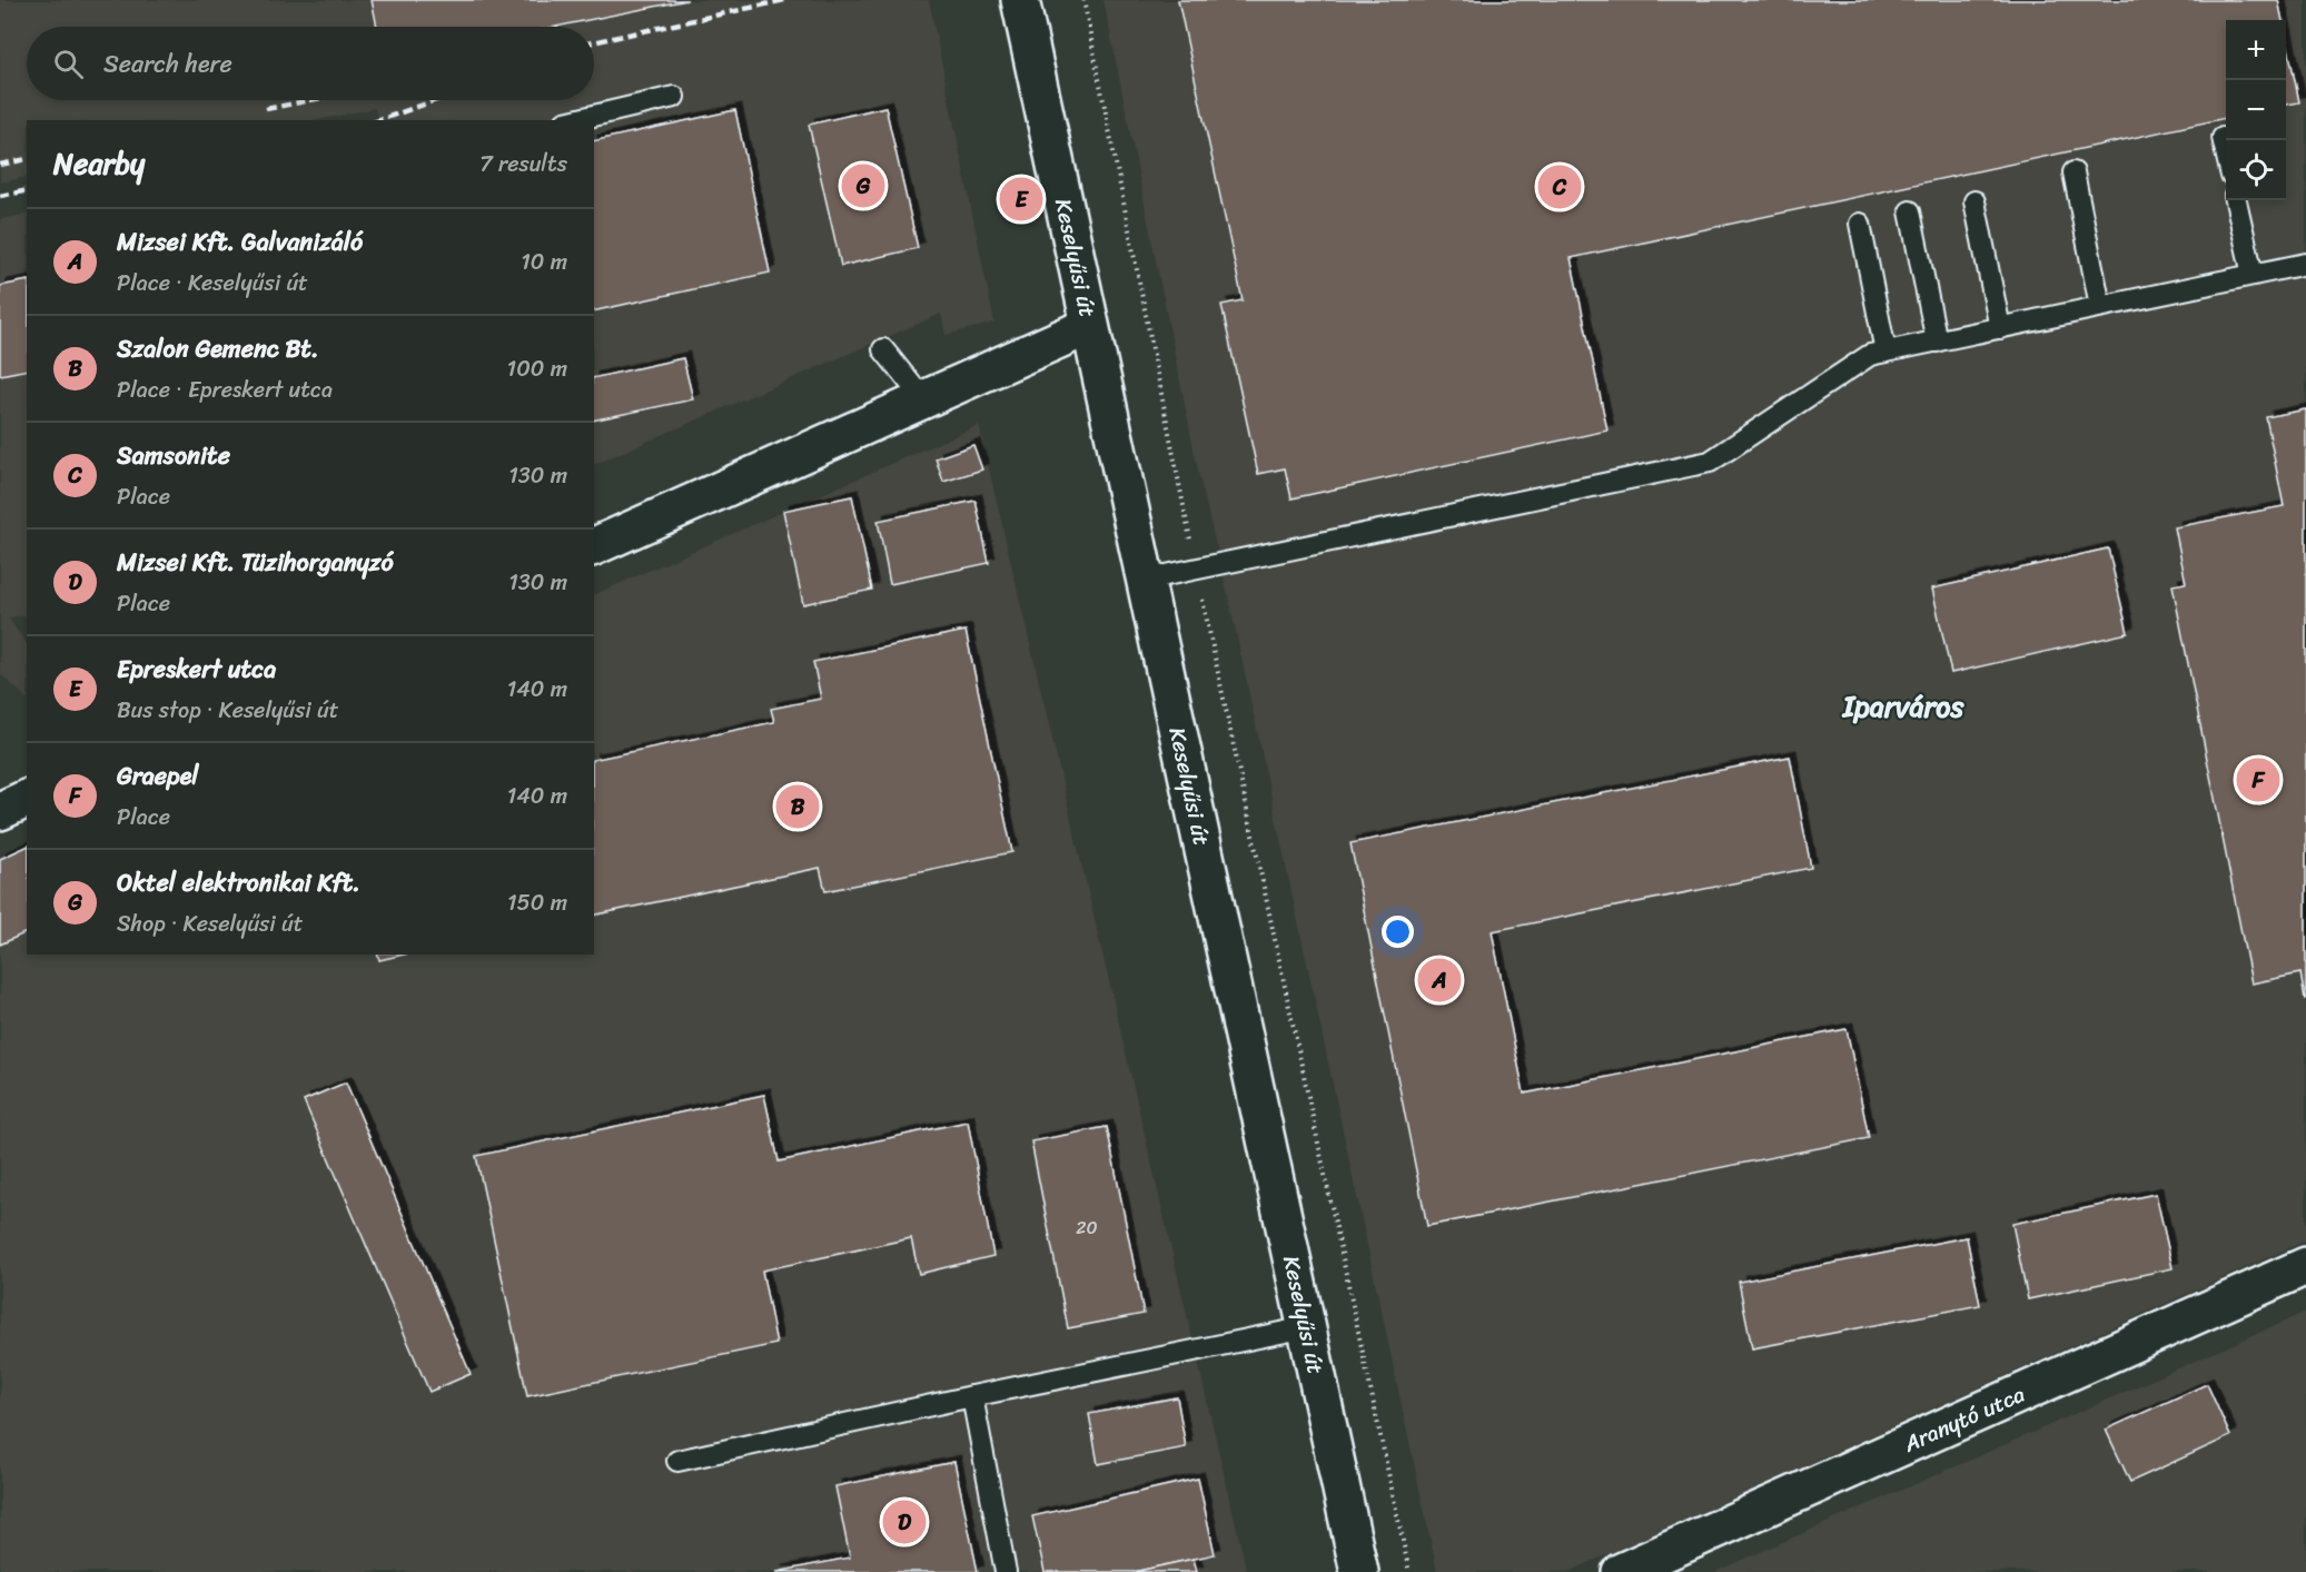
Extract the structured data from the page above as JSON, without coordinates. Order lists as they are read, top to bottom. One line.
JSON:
{"streets":{"street":["Keselyűsi út","Aranytó utca"]},"districts":["Iparváros"],"house_numbers":["20"],"page":{"map_buttons":["+","−"],"search":"Search here","heading":["Nearby","7 results"],"pins":["G","C","E","F","B","A","D"],"list":[{"mark":"A","name":"Mizsei Kft. Galvanizáló","note":"Place · Keselyűsi út","value":"10 m"},{"mark":"B","name":"Szalon Gemenc Bt.","note":"Place · Epreskert utca","value":"100 m"},{"mark":"C","name":"Samsonite","note":"Place","value":"130 m"},{"mark":"D","name":"Mizsei Kft. Tüzihorganyzó","note":"Place","value":"130 m"},{"mark":"E","name":"Epreskert utca","note":"Bus stop · Keselyűsi út","value":"140 m"},{"mark":"F","name":"Graepel","note":"Place","value":"140 m"},{"mark":"G","name":"Oktel elektronikai Kft.","note":"Shop · Keselyűsi út","value":"150 m"}]}}
